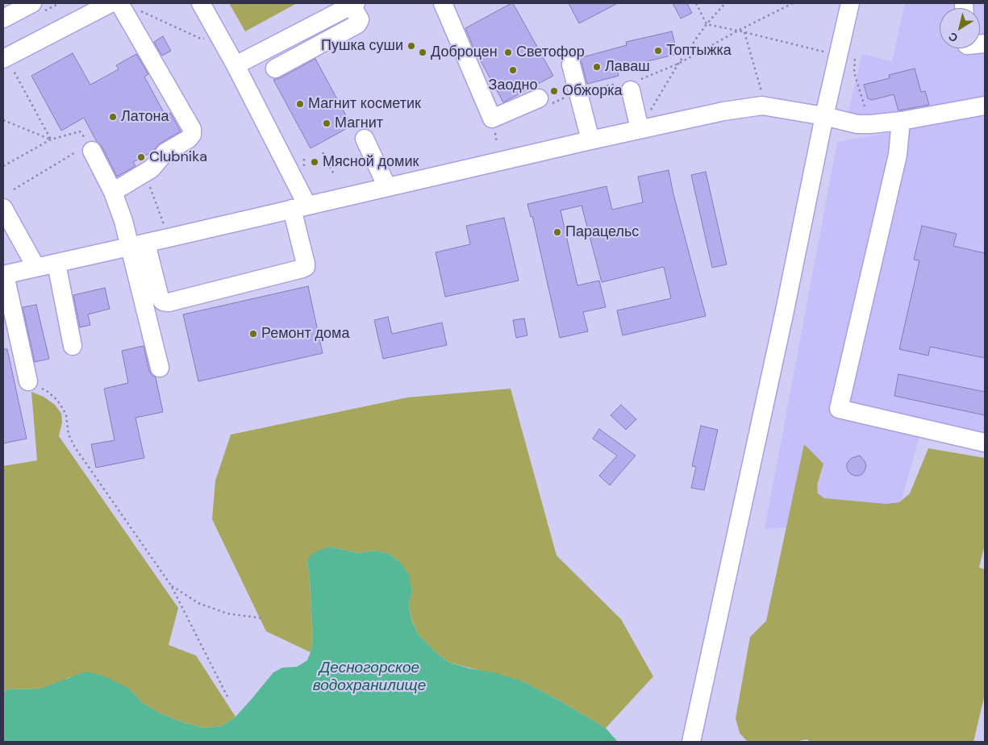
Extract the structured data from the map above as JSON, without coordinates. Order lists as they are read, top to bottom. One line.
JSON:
{"water":["Десногорское водохранилище"],"places":["Пушка суши","Топтыжка","Доброцен","Светофор","Лаваш","Заодно","Обжорка","Магнит косметик","Латона","Магнит","Clubnika","Мясной домик","Парацельс","Ремонт дома"],"north":"bottom left"}
